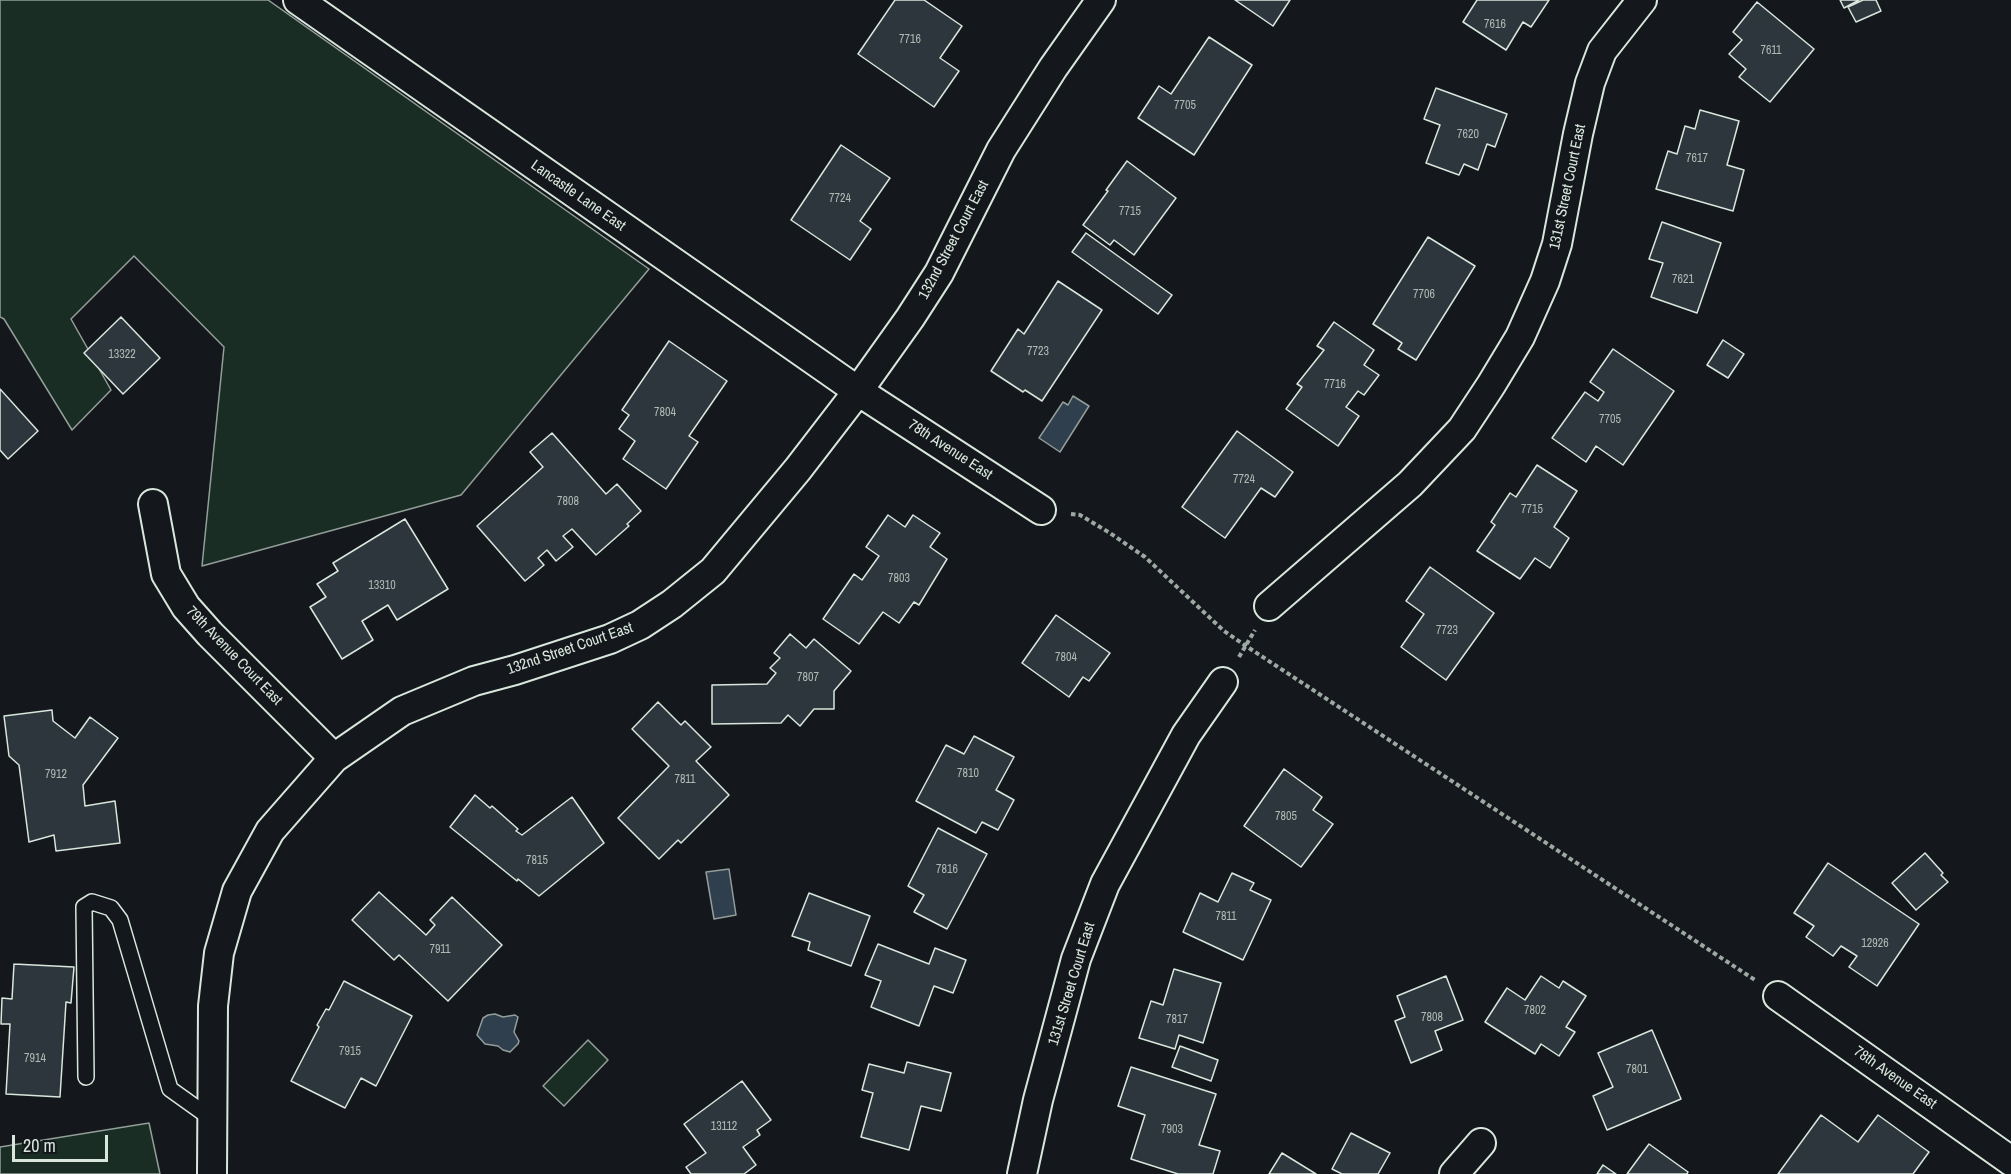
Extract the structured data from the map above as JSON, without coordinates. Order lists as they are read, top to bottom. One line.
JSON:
{"streets":{"street":["131st Street Court East","Lancastle Lane East","132nd Street Court East","78th Avenue East","79th Avenue Court East"]},"crossings":[["Lancastle Lane East","132nd Street Court East"],["Lancastle Lane East","78th Avenue East"],["132nd Street Court East","78th Avenue East"],["132nd Street Court East","79th Avenue Court East"]],"house_numbers":["7616","7716","7611","7705","7620","7617","7724","7715","7621","7706","7723","13322","7716","7804","7705","7724","7808","7715","7803","13310","7723","7804","7807","7810","7912","7811","7805","7815","7816","7811","12926","7911","7802","7808","7817","7915","7914","7801","13112","7903"],"scale_bar":"20 m"}
